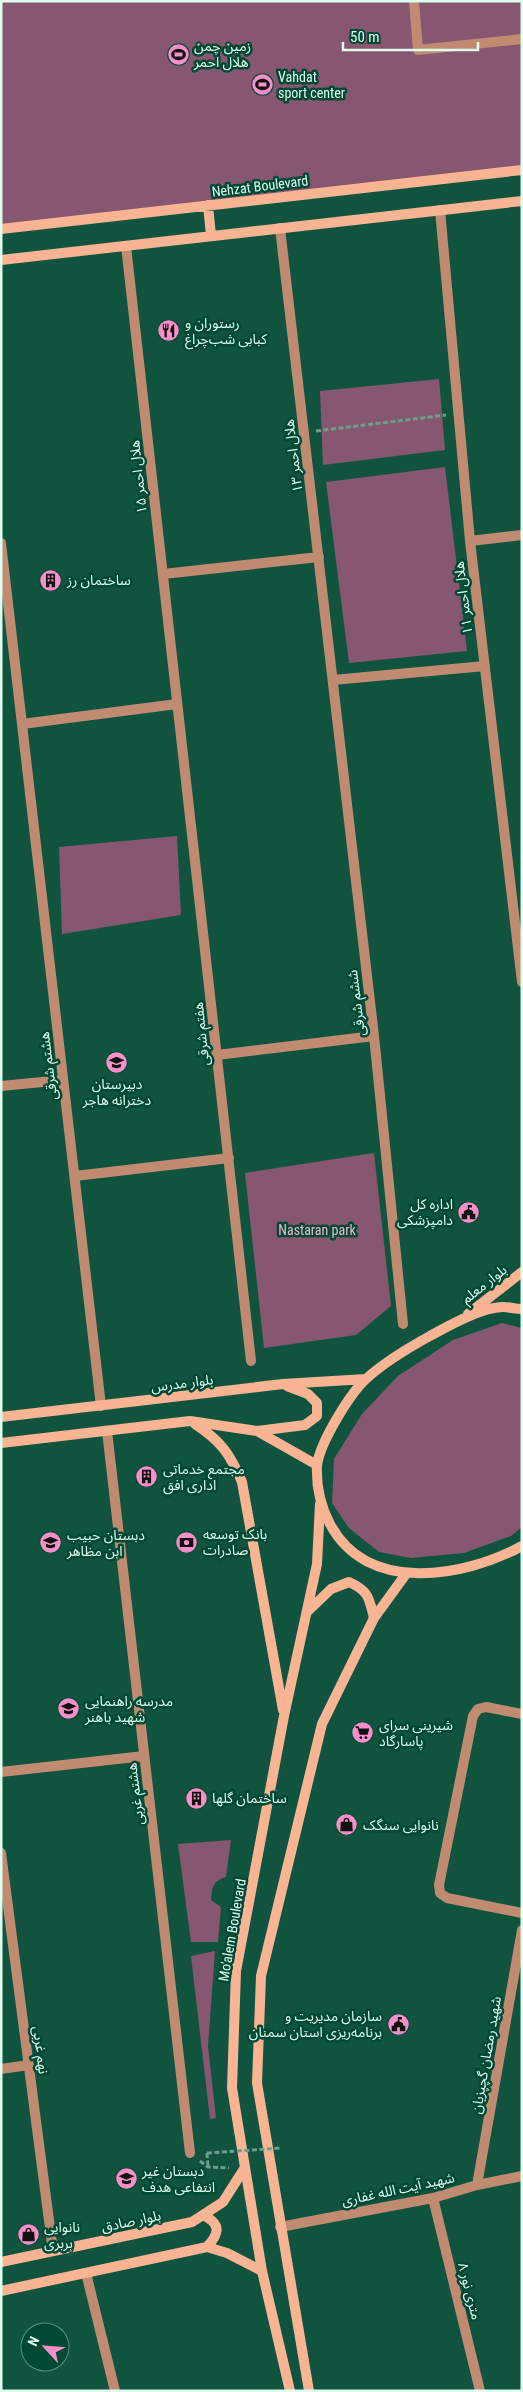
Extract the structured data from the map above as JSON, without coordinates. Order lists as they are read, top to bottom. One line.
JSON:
{"streets":{"main road":["Nehzat Boulevard","بلوار معلم","بلوار مدرس","Mo'alem Boulevard","بلوار صادق"],"street":["هلال احمر ۱۳","هلال احمر ۱۵","هلال احمر ۱۱","ششم شرقی","هفتم شرقی","هشتم شرقی","هشتم غربی","نهم غربی","شهید رمضان گچپزیان","شهید آیت الله غفاری","۸ متری نور"]},"crossings":[["هلال احمر ۱۳","ششم شرقی"],["هلال احمر ۱۵","هفتم شرقی"],["هشتم شرقی","بلوار مدرس"],["Mo'alem Boulevard","بلوار صادق"],["نهم غربی","بلوار صادق"],["شهید رمضان گچپزیان","شهید آیت الله غفاری"],["شهید آیت الله غفاری","۸ متری نور"]],"parks":["Nastaran park"],"places":{"sports":["زمین چمن هلال احمر","Vahdat sport center"],"restaurant":["رستوران و کبابی شب‌چراغ"],"building":["ساختمان رز","مجتمع خدماتی اداری افق","ساختمان گلها"],"school or university":["دبیرستان دخترانه هاجر","دبستان حبیب ابن مظاهر","مدرسه راهنمایی شهید باهنر","دبستان غیر انتفاعی هدف"],"public building":["اداره کل دامپزشکی","سازمان مدیریت و برنامه‌ریزی استان سمنان"],"bank":["بانک توسعه صادرات"],"supermarket":["شیرینی سرای پاسارگاد"],"shop":["نانوایی سنگک","نانوایی بربری"]},"scale_bar":"50 m","north":"top left"}
